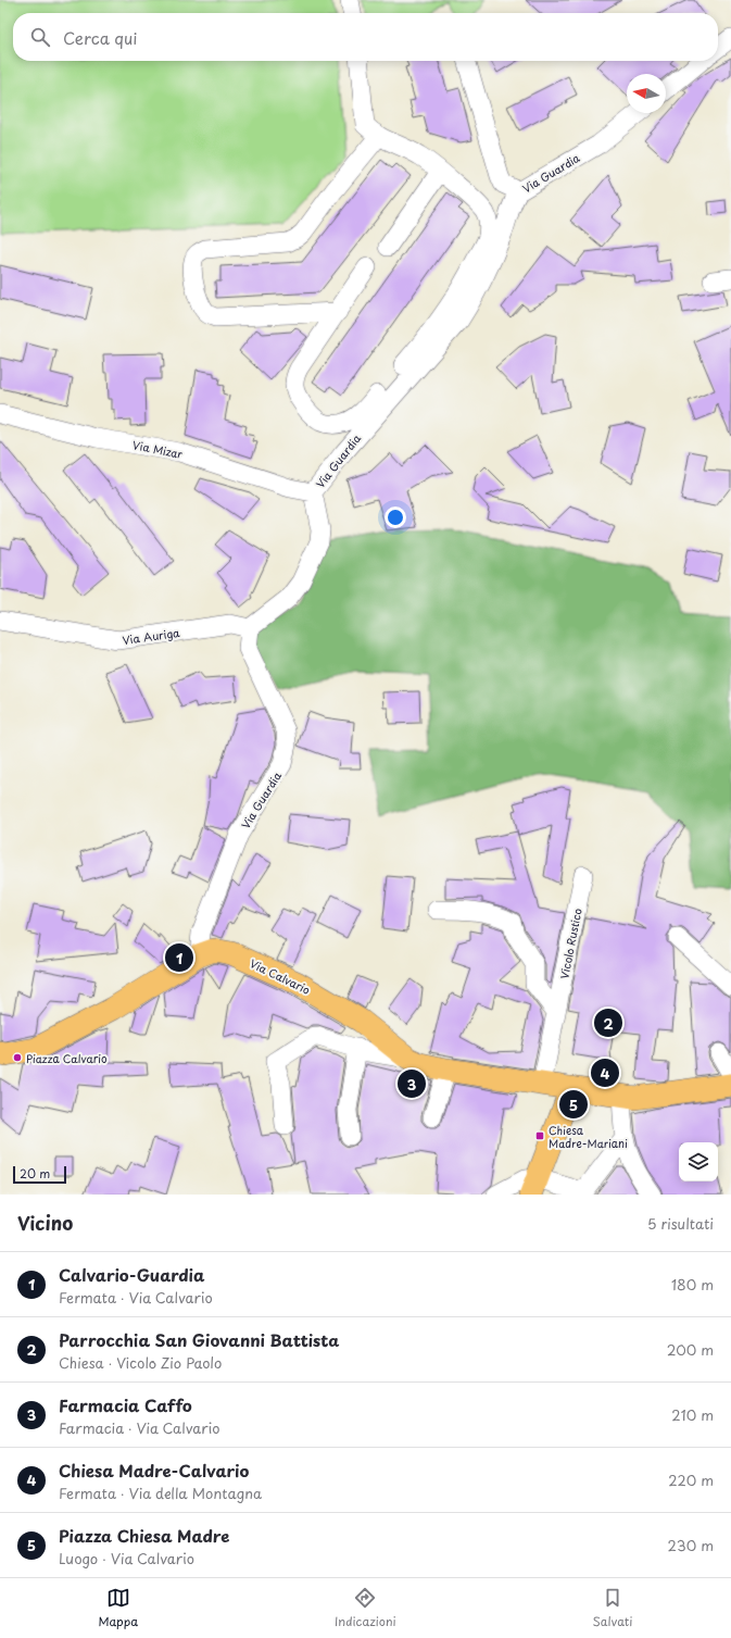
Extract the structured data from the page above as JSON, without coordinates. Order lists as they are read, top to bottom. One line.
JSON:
{"streets":{"main road":["Via Calvario"],"street":["Via Guardia","Via Mizar","Via Auriga","Vicolo Rustico"]},"crossings":[["Via Guardia","Via Mizar"],["Via Guardia","Via Auriga"],["Via Guardia","Via Calvario"],["Vicolo Rustico","Via Calvario"]],"places":{"other":["Piazza Calvario"],"transit":["Chiesa Madre-Mariani"]},"scale_bar":"20 m","north":"left","page":{"search":"Cerca qui","pins":["1","2","4","3","5"],"scale":"20 m","heading":["Vicino","5 risultati"],"list":[{"mark":"1","name":"Calvario-Guardia","note":"Fermata · Via Calvario","value":"180 m"},{"mark":"2","name":"Parrocchia San Giovanni Battista","note":"Chiesa · Vicolo Zio Paolo","value":"200 m"},{"mark":"3","name":"Farmacia Caffo","note":"Farmacia · Via Calvario","value":"210 m"},{"mark":"4","name":"Chiesa Madre-Calvario","note":"Fermata · Via della Montagna","value":"220 m"},{"mark":"5","name":"Piazza Chiesa Madre","note":"Luogo · Via Calvario","value":"230 m"}],"nav":["Mappa","Indicazioni","Salvati"]}}
